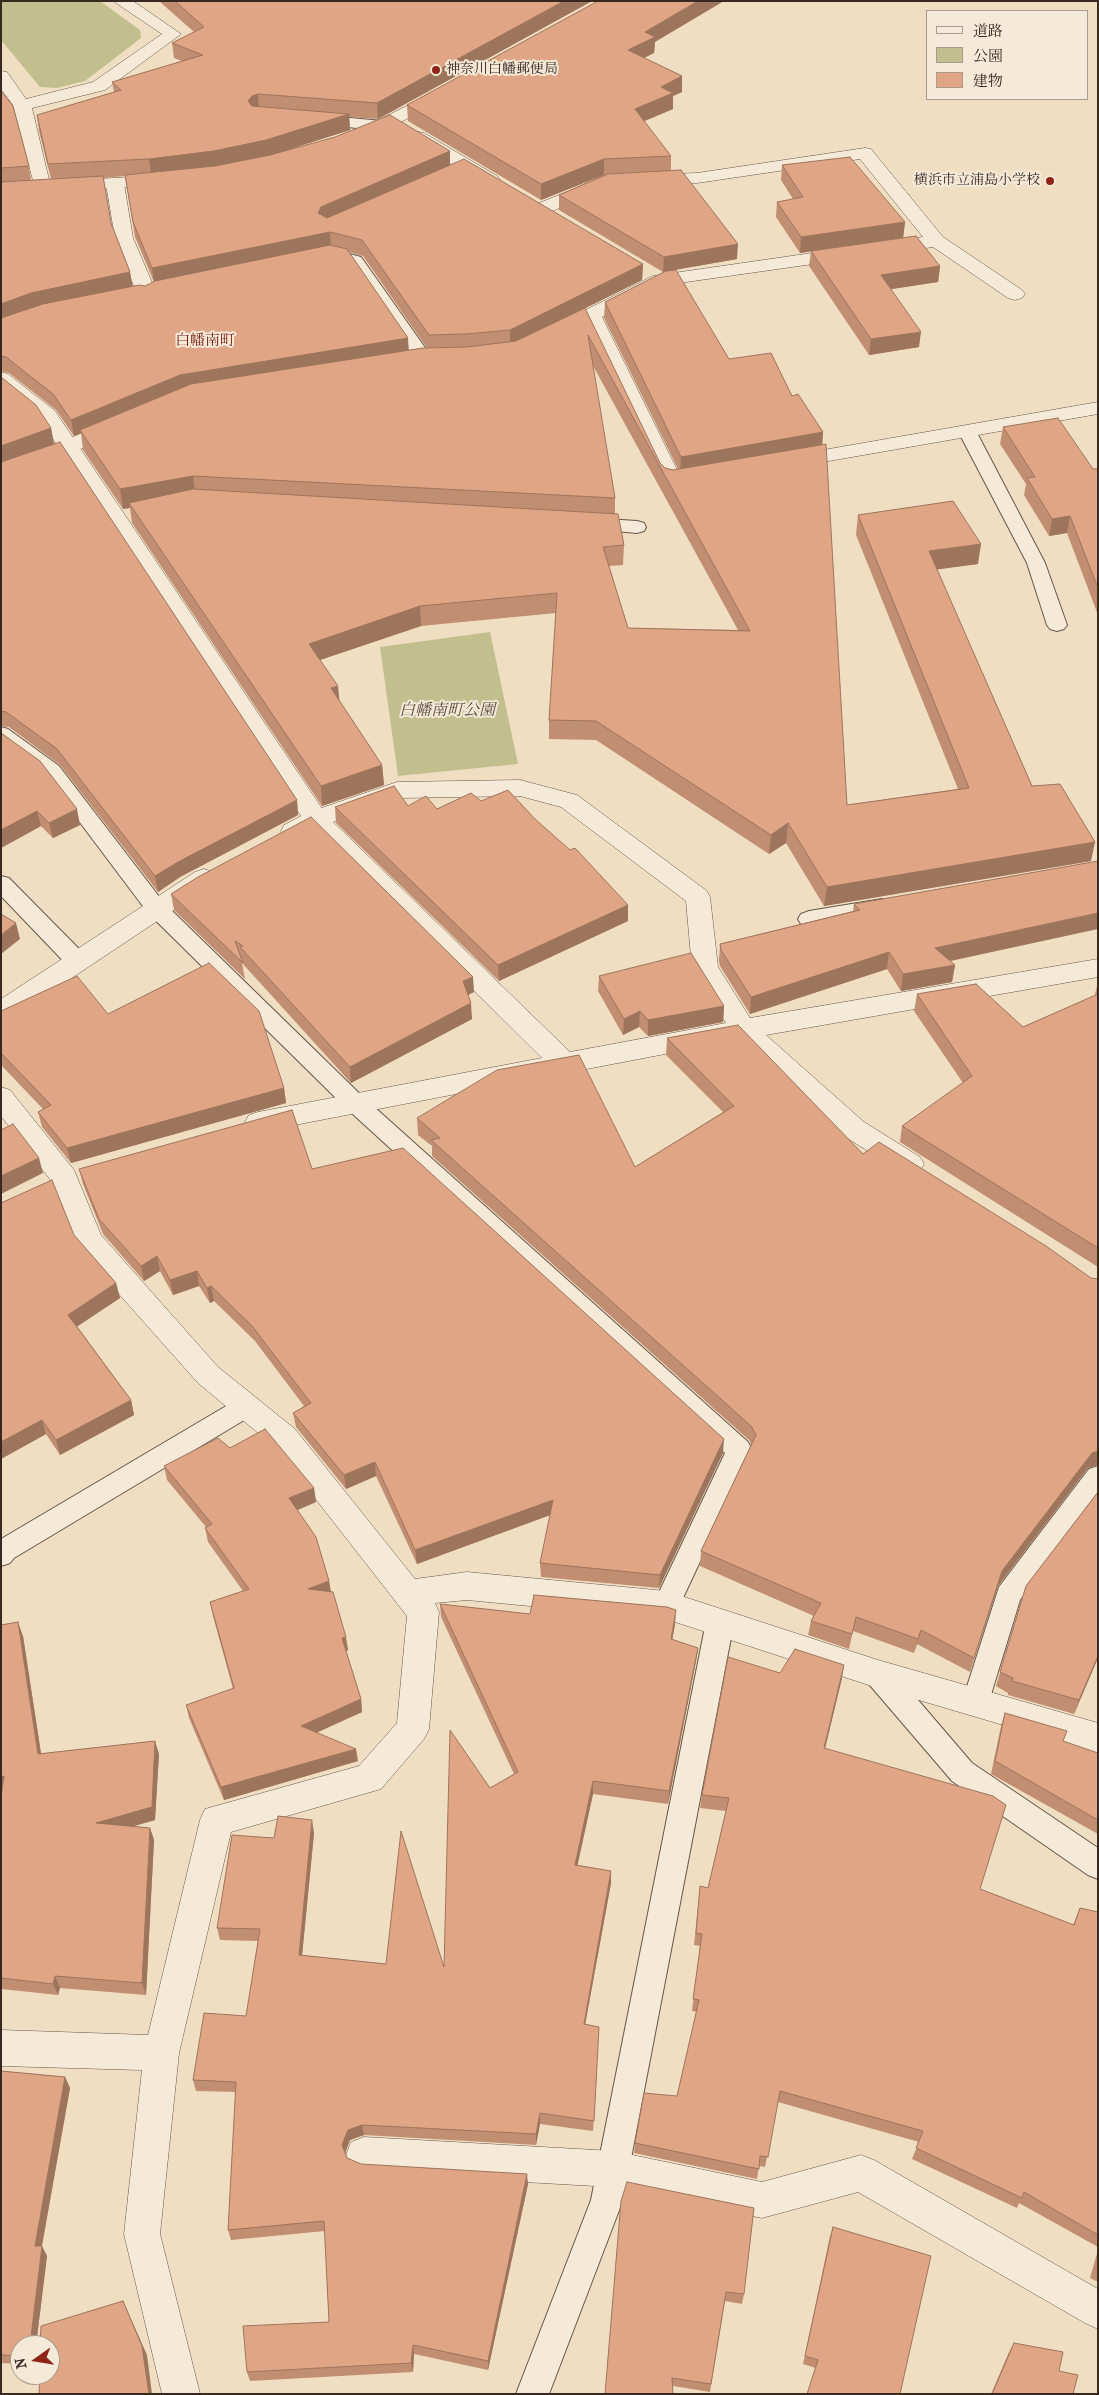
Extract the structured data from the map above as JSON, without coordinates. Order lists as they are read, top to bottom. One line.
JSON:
{"districts":["白幡南町"],"parks":["白幡南町公園"],"places":["神奈川白幡郵便局","横浜市立浦島小学校"],"legend":["道路","公園","建物"],"north":"left"}
